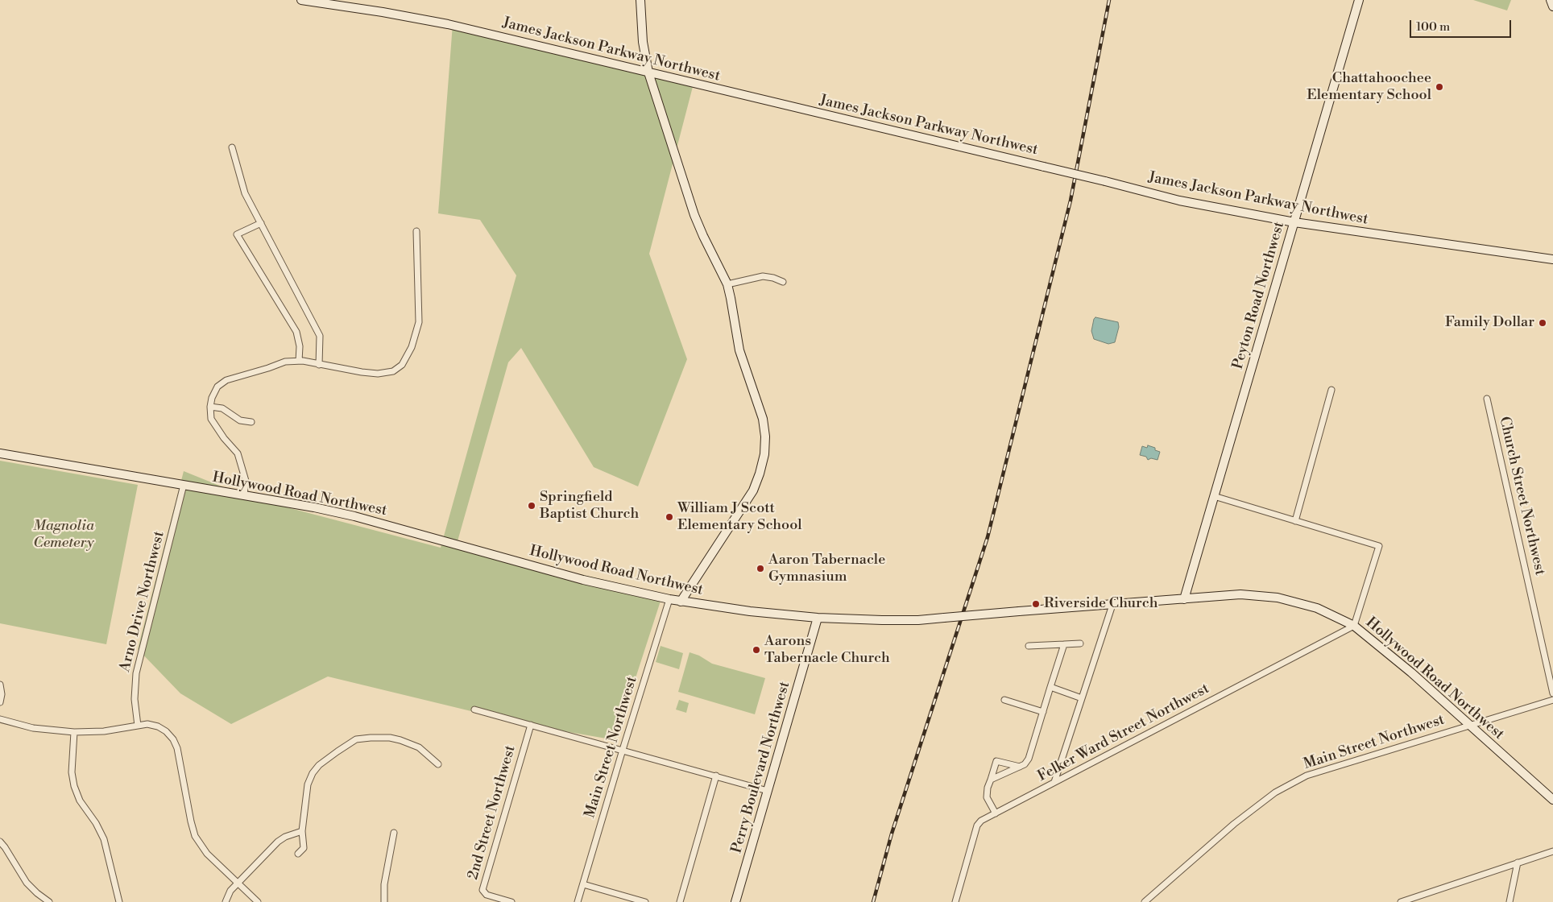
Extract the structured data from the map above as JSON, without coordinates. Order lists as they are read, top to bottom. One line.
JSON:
{"streets":{"street":["James Jackson Parkway Northwest","Peyton Road Northwest","Hollywood Road Northwest","Church Street Northwest","Arno Drive Northwest","Felker Ward Street Northwest","Main Street Northwest","Perry Boulevard Northwest","2nd Street Northwest"]},"crossings":[["James Jackson Parkway Northwest","Peyton Road Northwest"],["Peyton Road Northwest","Hollywood Road Northwest"],["Hollywood Road Northwest","Arno Drive Northwest"],["Hollywood Road Northwest","Felker Ward Street Northwest"],["Hollywood Road Northwest","Main Street Northwest"],["Hollywood Road Northwest","Perry Boulevard Northwest"]],"parks":["Magnolia Cemetery"],"places":["Chattahoochee Elementary School","Family Dollar","Springfield Baptist Church","William J Scott Elementary School","Aaron Tabernacle Gymnasium","Riverside Church","Aarons Tabernacle Church"],"scale_bar":"100 m"}
